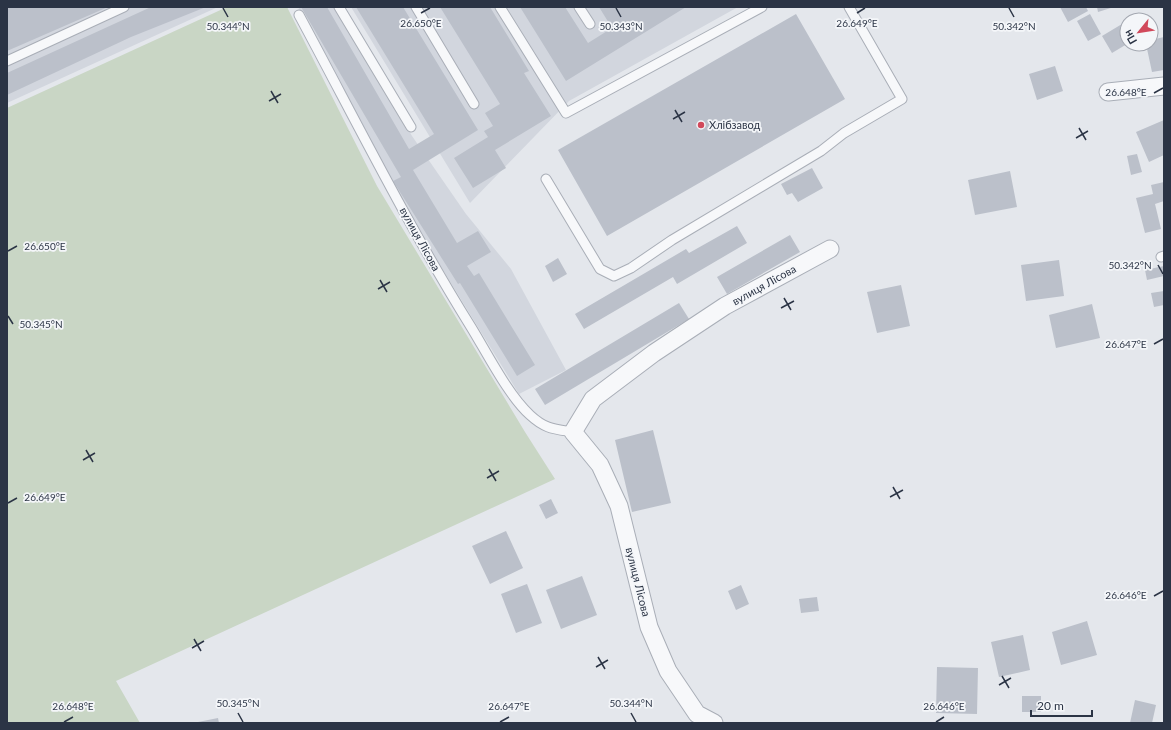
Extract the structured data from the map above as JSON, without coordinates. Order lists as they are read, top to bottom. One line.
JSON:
{"streets":{"street":["вулиця Лісова"]},"places":["Хлібзавод"],"scale_bar":"20 m","north":"bottom left","coordinates":["26.650°E","26.649°E","50.344°N","50.343°N","50.342°N","26.648°E","50.345°N","26.647°E","26.646°E"]}
